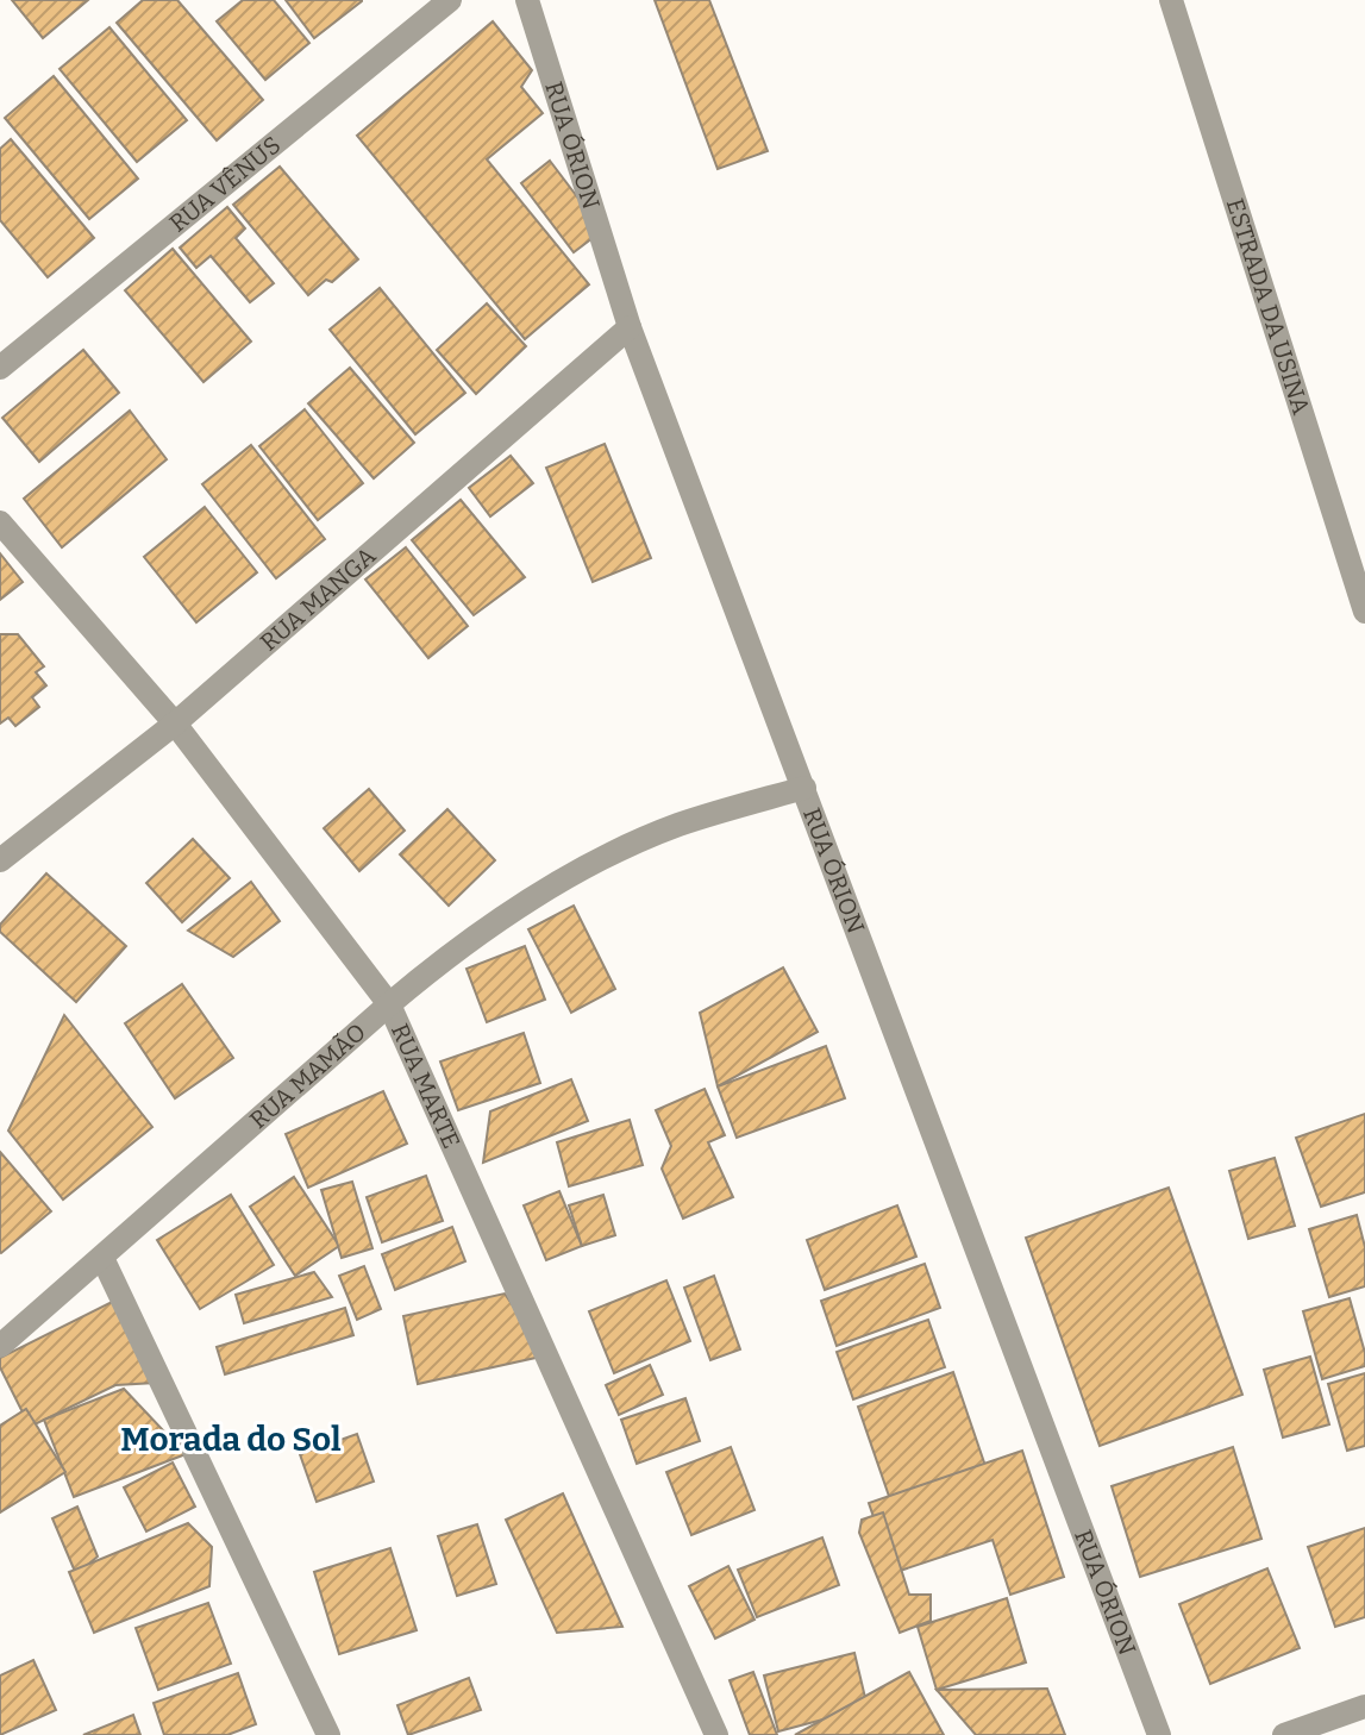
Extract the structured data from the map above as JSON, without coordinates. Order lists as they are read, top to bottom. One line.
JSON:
{"streets":{"street":["RUA ÓRION","RUA VÊNUS","ESTRADA DA USINA","RUA MANGA","RUA MAMÃO","RUA MARTE"]},"crossings":[["RUA ÓRION","RUA MANGA"],["RUA ÓRION","RUA MAMÃO"],["RUA MANGA","RUA MARTE"],["RUA MAMÃO","RUA MARTE"]],"districts":["Morada do Sol"]}
